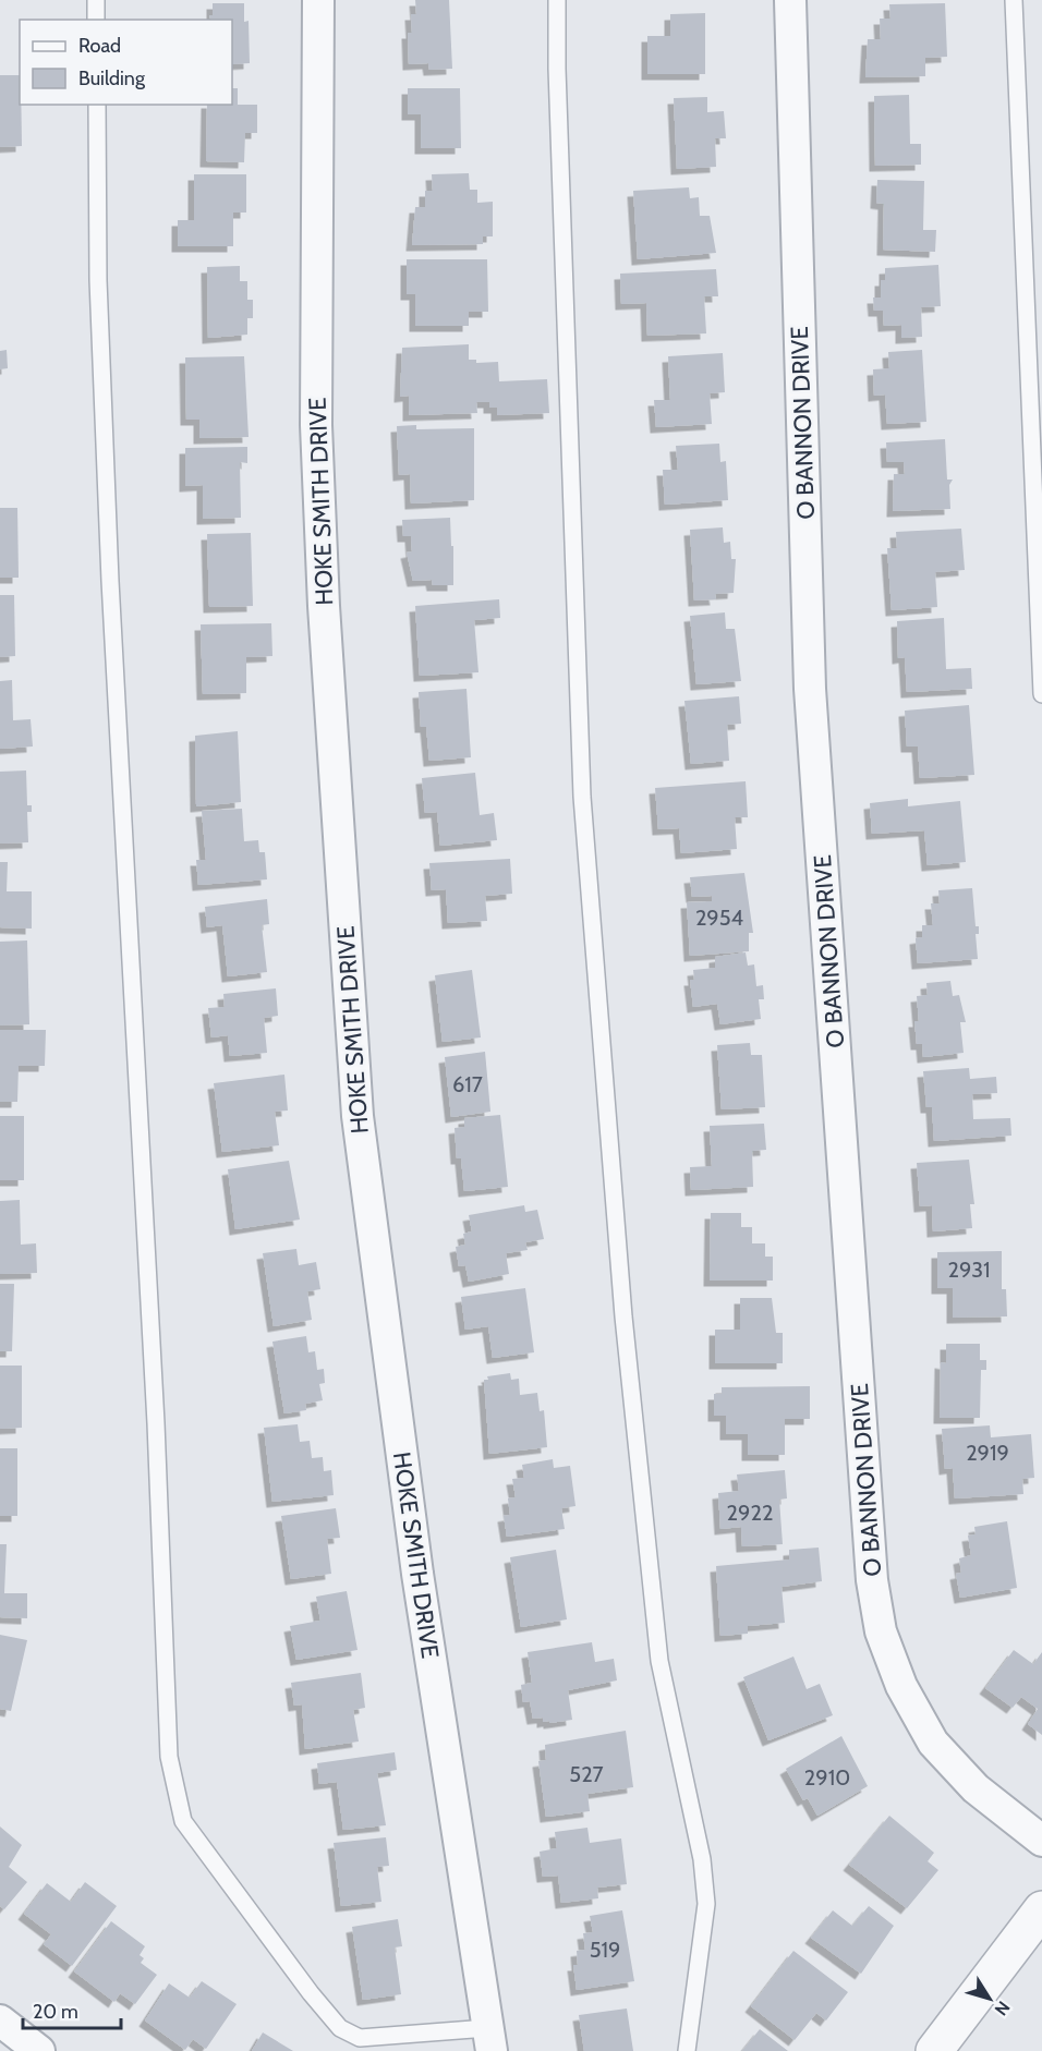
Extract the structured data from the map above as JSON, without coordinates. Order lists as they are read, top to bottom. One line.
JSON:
{"streets":{"street":["O BANNON DRIVE","HOKE SMITH DRIVE"]},"house_numbers":["2954","617","2931","2919","2922","527","2910","519"],"legend":["Road","Building"],"scale_bar":"20 m","north":"bottom right"}
